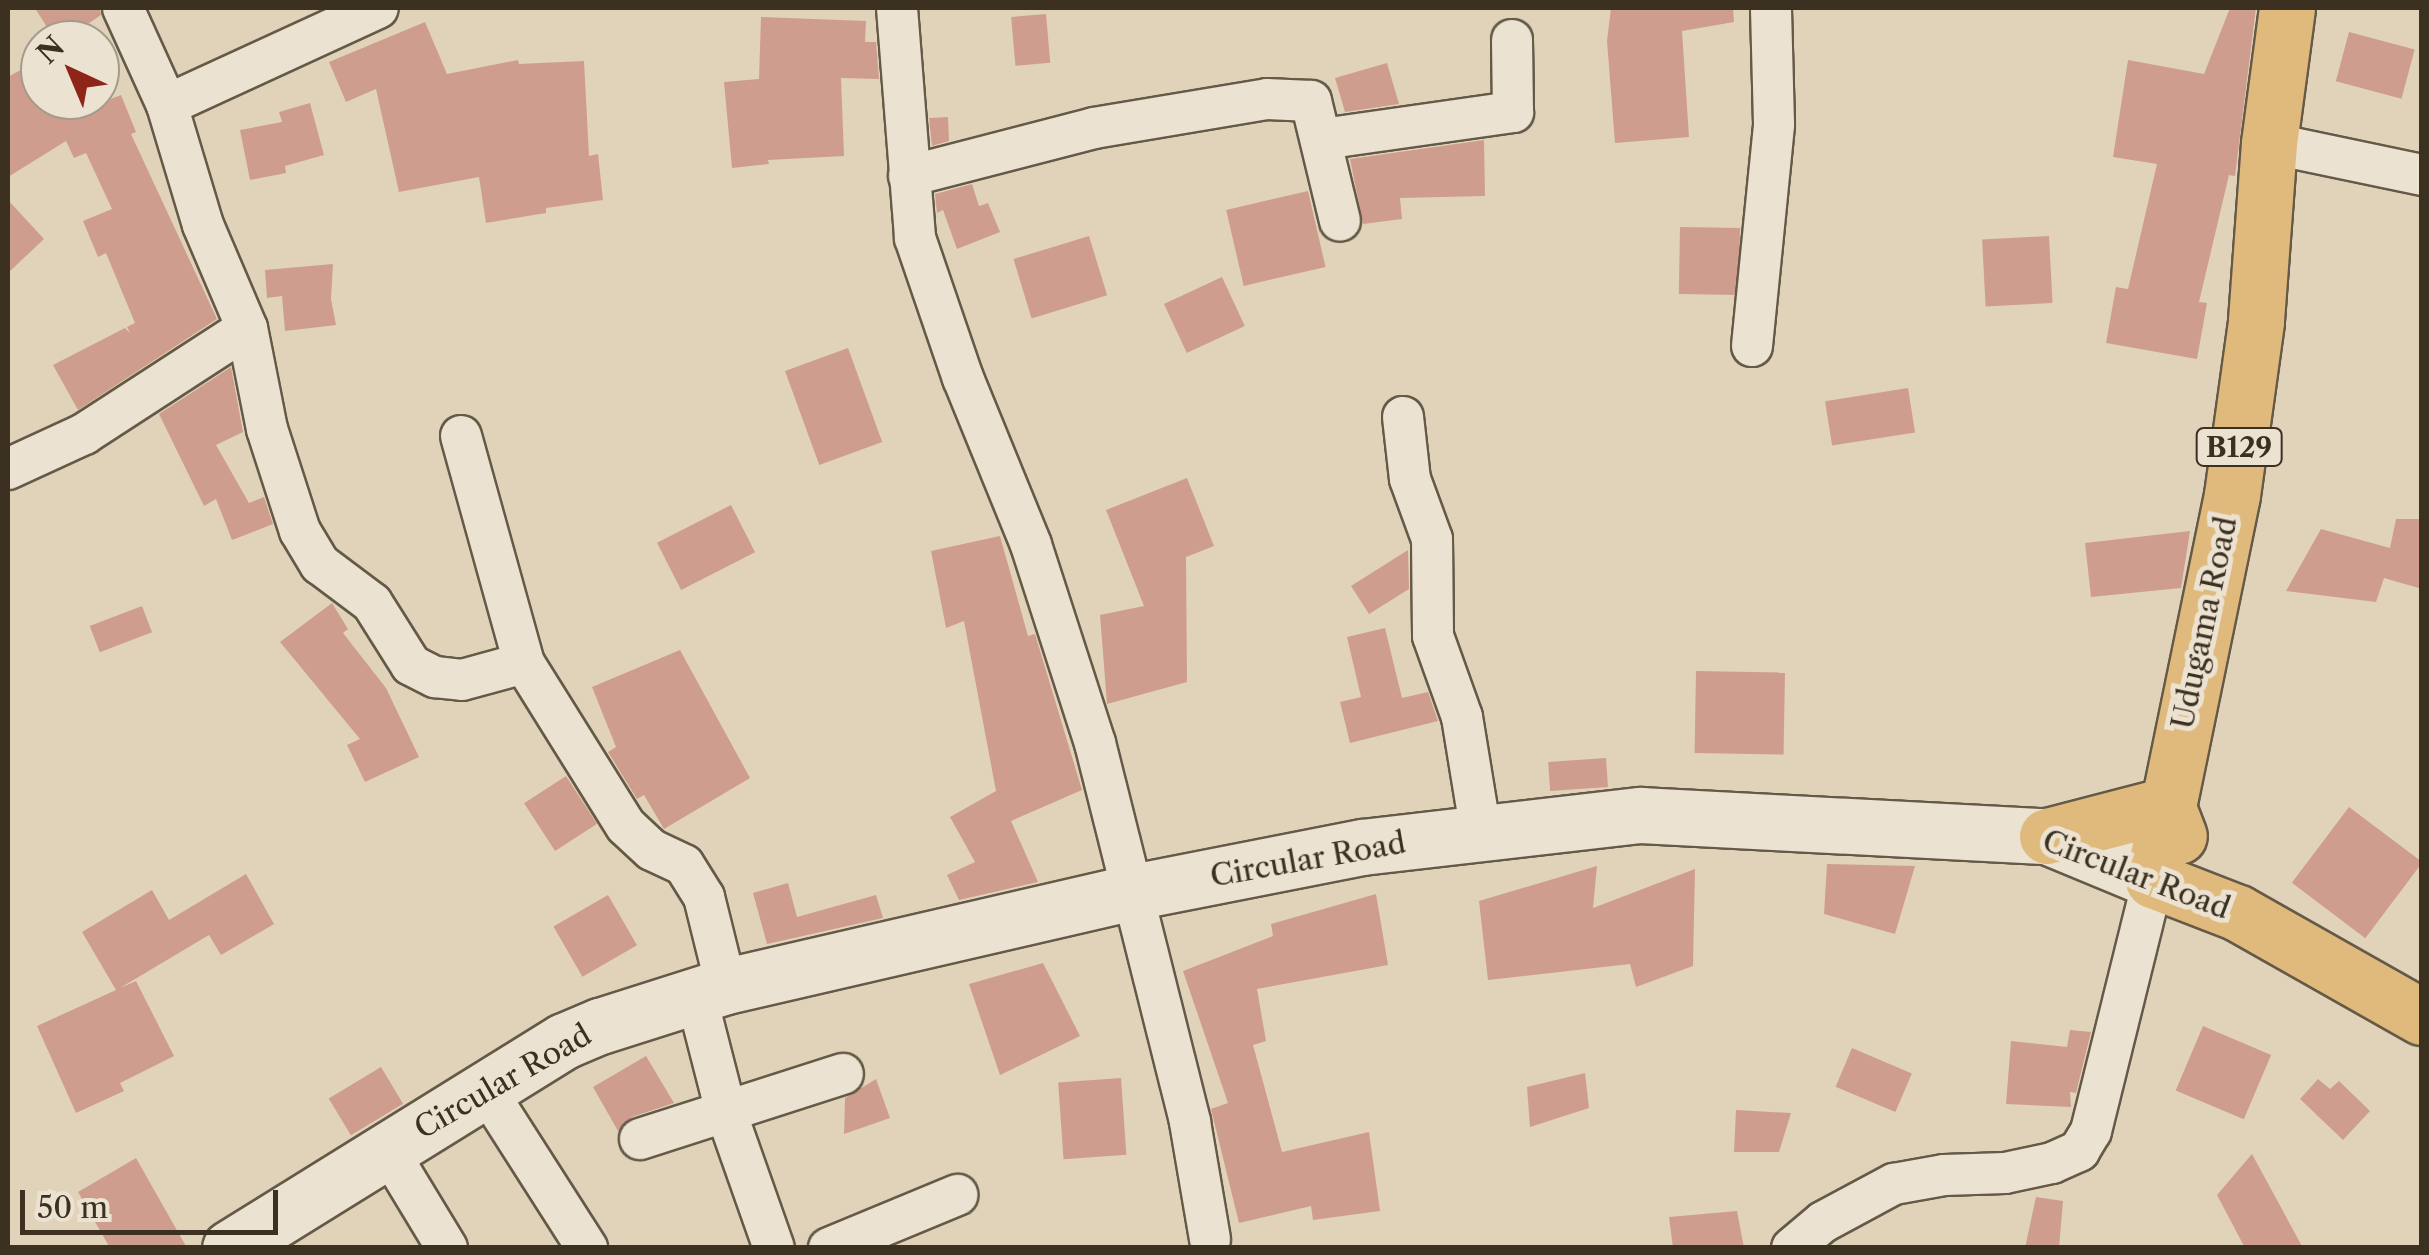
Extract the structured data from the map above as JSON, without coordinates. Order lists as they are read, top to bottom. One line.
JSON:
{"streets":{"main road":["B129","Udugama Road","Circular Road"]},"crossings":[["Udugama Road","Circular Road"]],"scale_bar":"50 m","north":"top left"}
